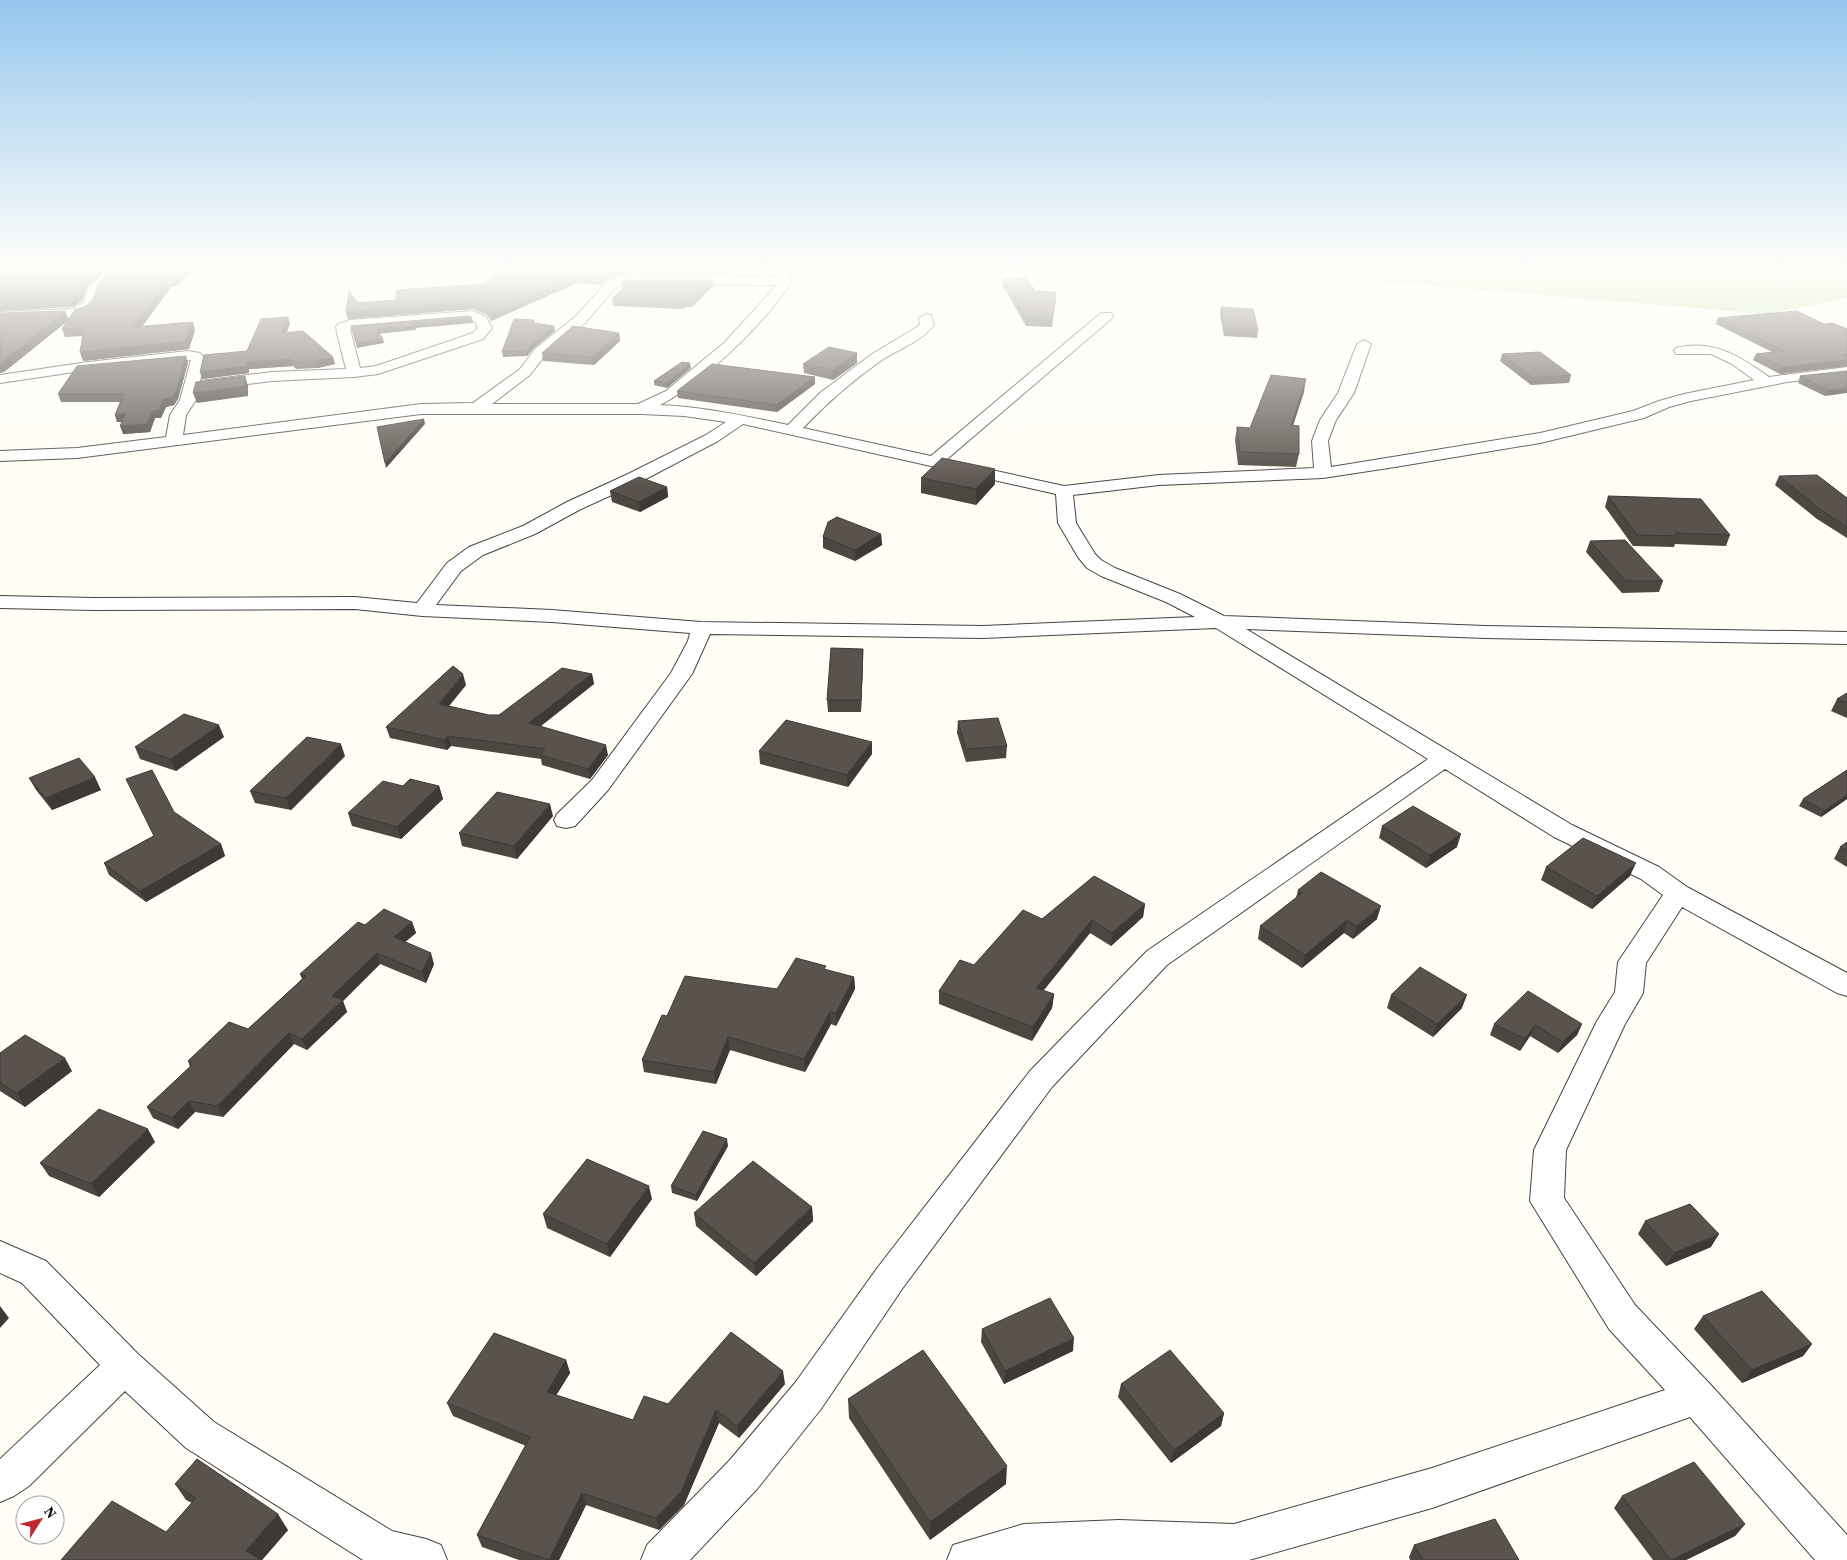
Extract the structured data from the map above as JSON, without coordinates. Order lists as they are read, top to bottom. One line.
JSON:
{"north":"top right"}
